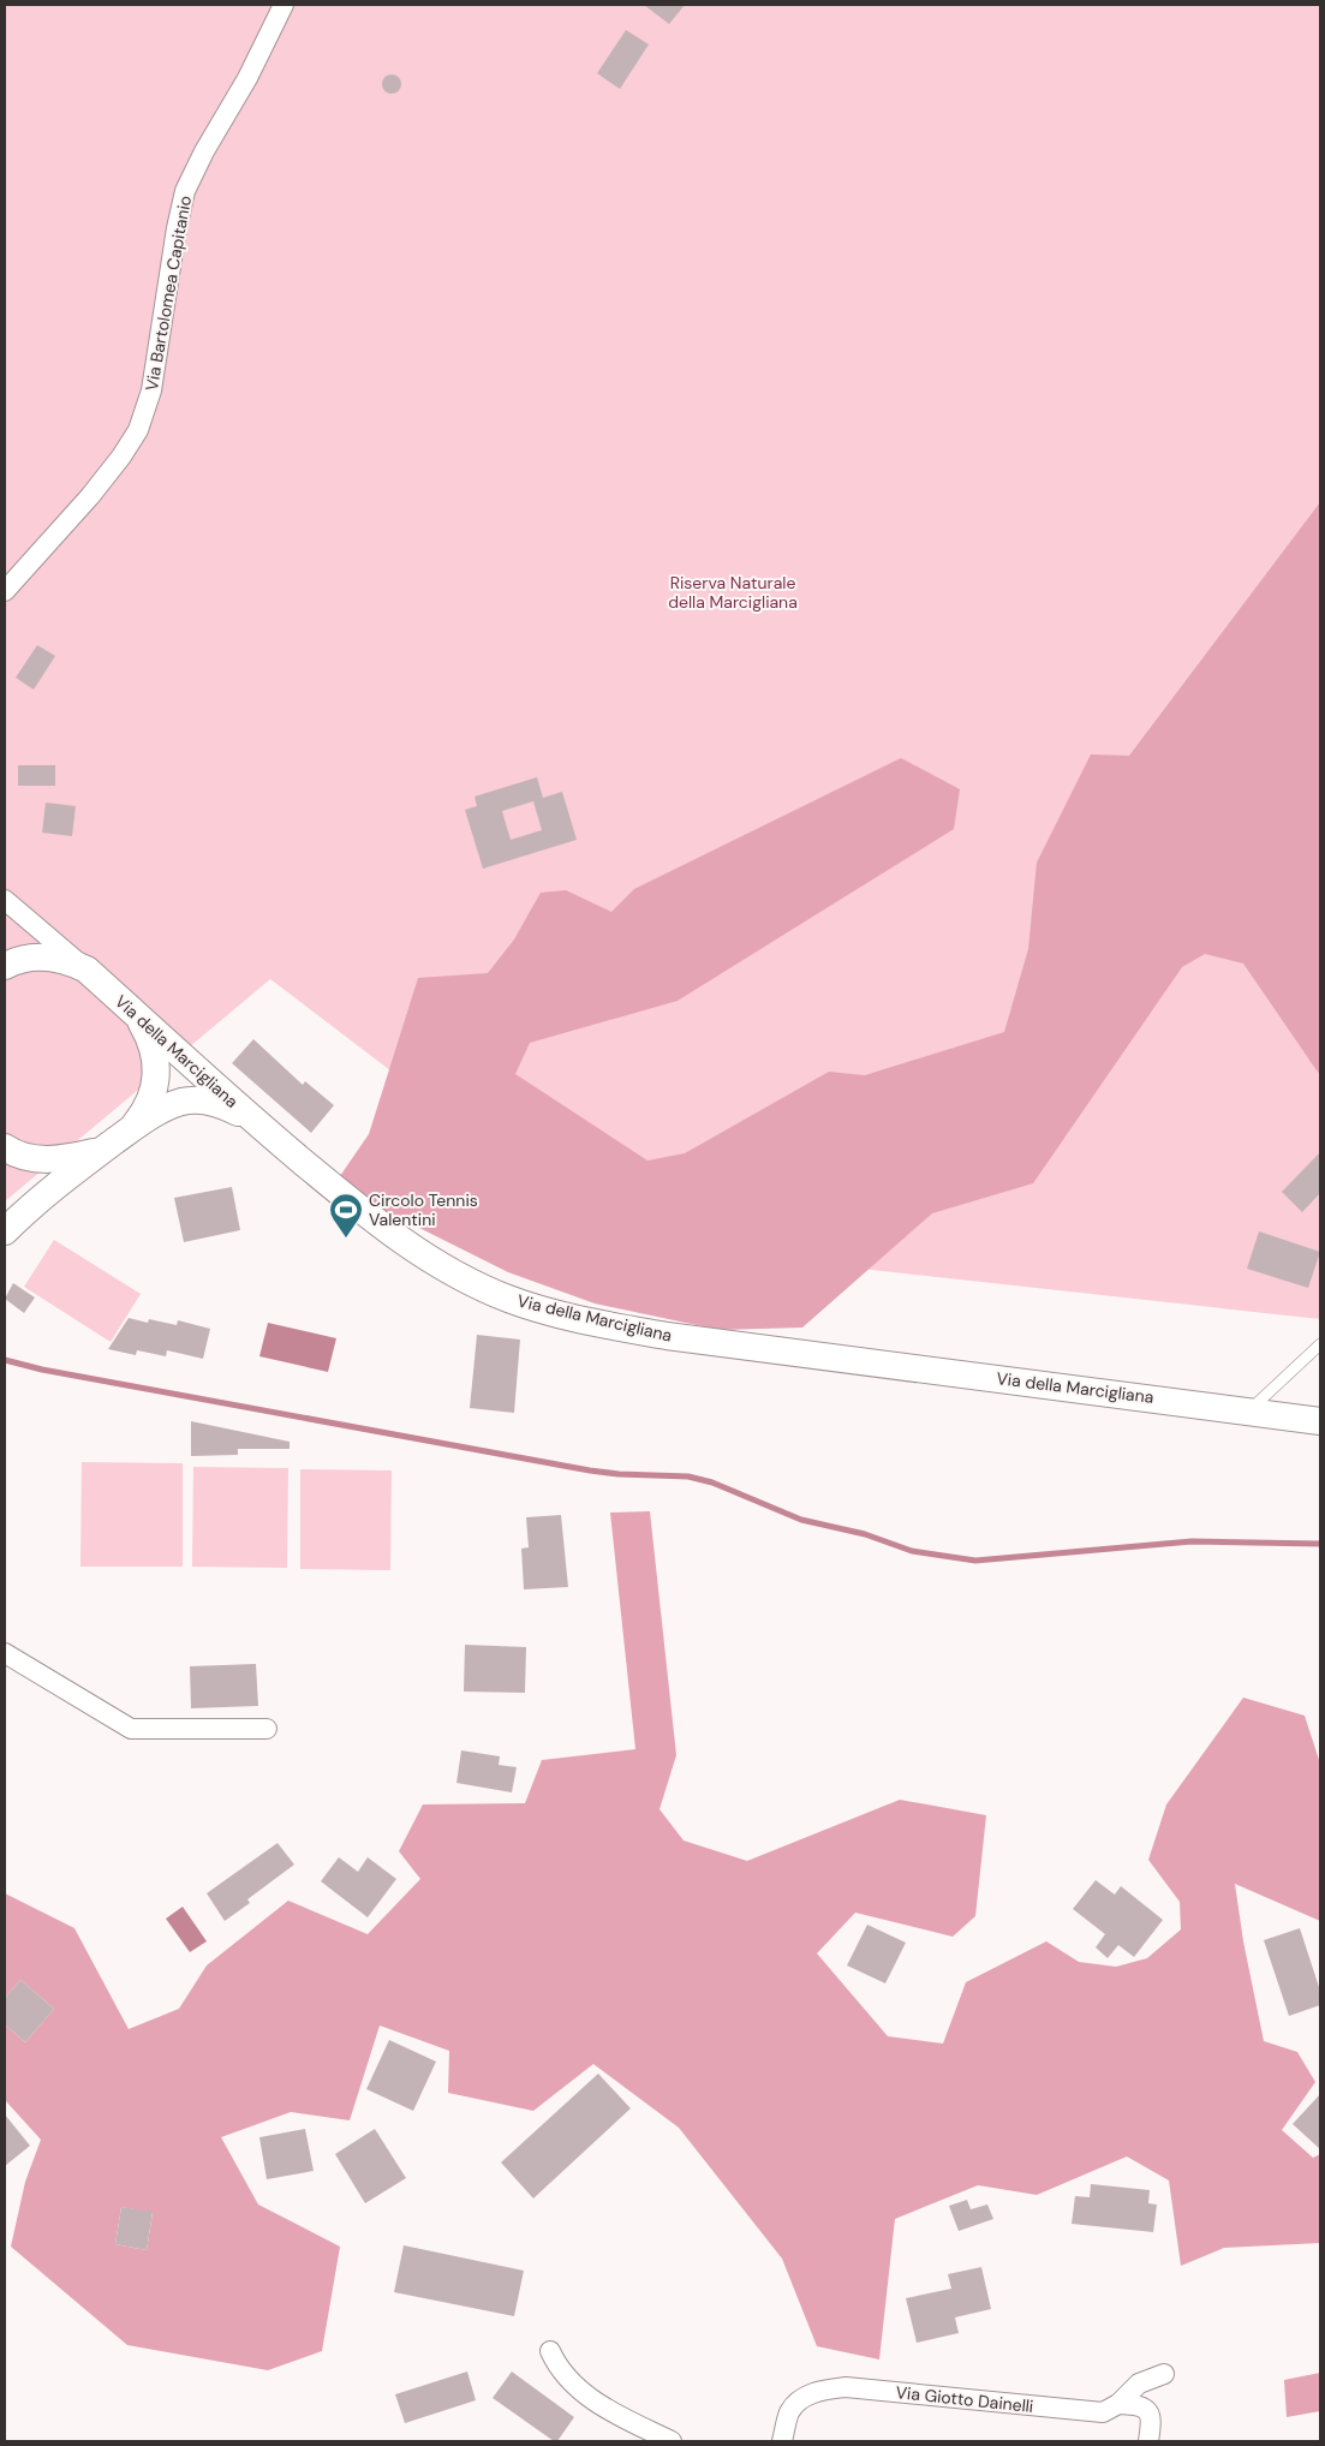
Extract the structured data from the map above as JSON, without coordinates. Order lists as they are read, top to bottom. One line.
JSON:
{"streets":{"street":["Via Bartolomea Capitanio","Via della Marcigliana","Via Giotto Dainelli"]},"parks":["Riserva Naturale della Marcigliana"],"places":{"sports":["Circolo Tennis Valentini"]}}
